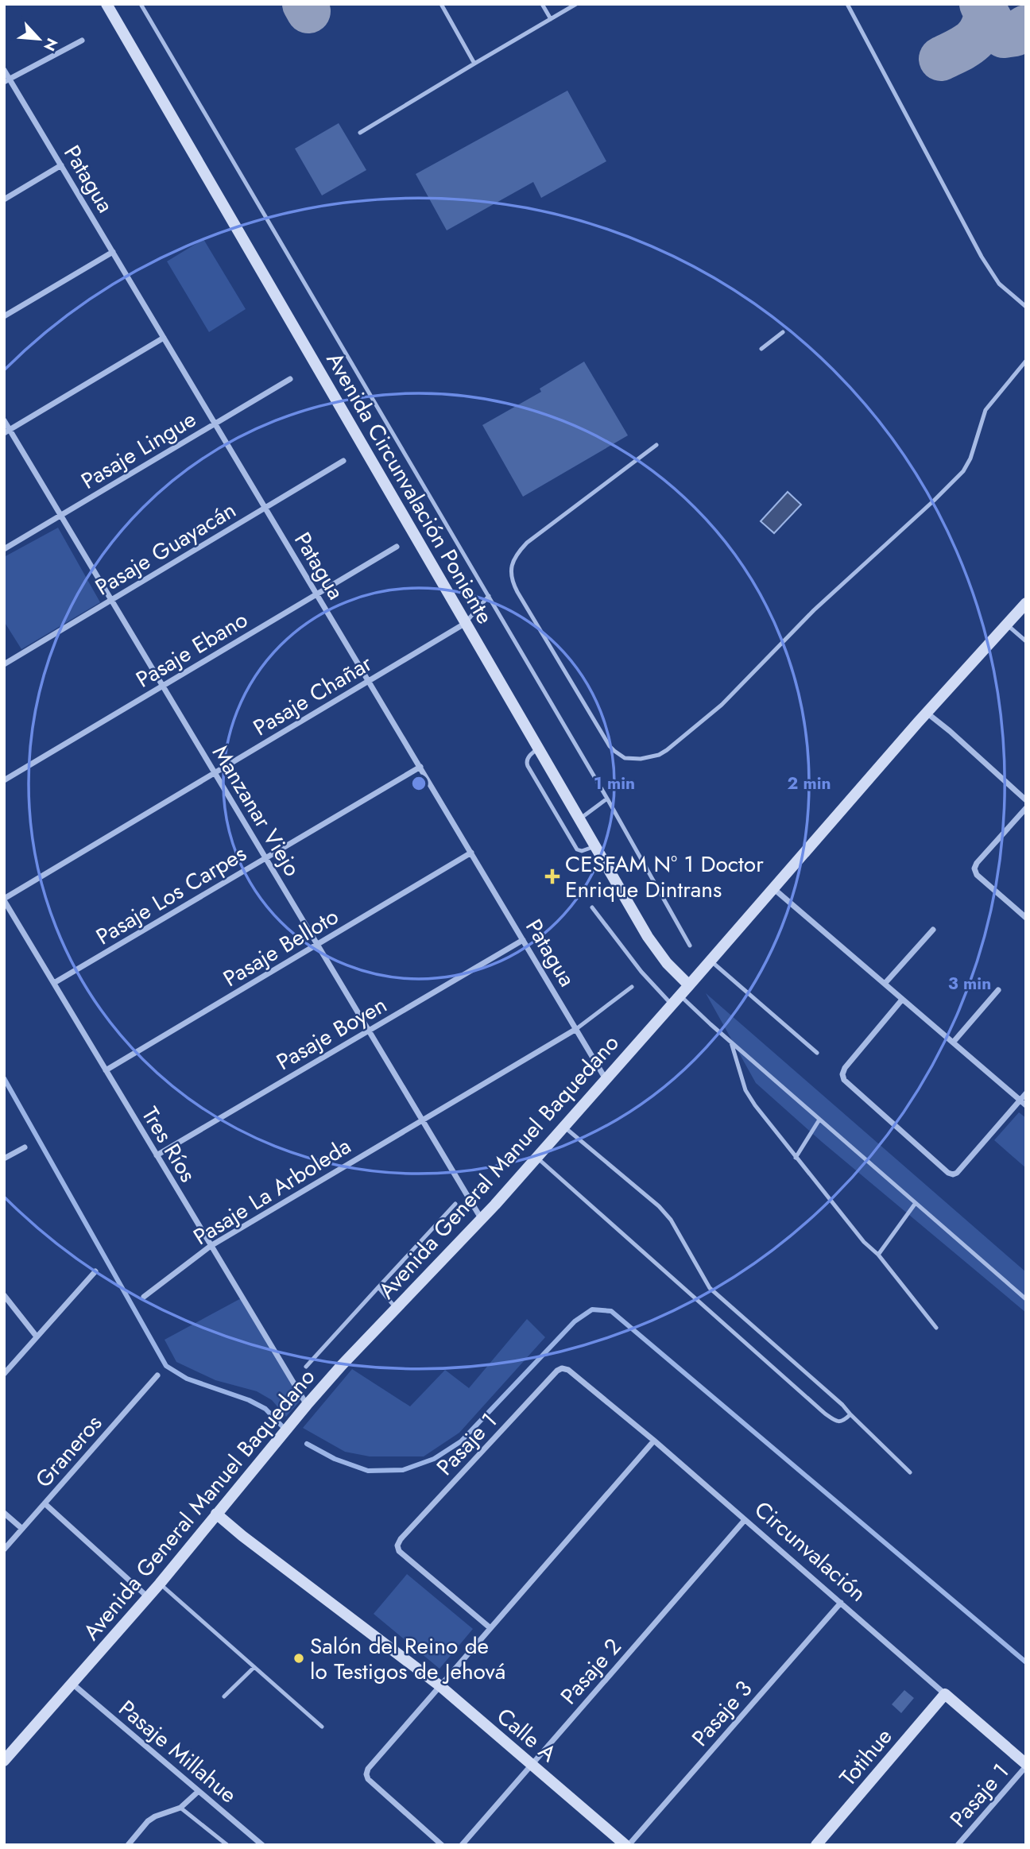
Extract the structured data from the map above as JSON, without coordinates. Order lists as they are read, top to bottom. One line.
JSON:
{"streets":{"street":["Patagua","Pasaje Lingue","Avenida Circunvalación Poniente","Pasaje Guayacán","Pasaje Ebano","Pasaje Chañar","Manzanar Viejo","Pasaje Los Carpes","Pasaje Belloto","Pasaje Boyen","Tres Ríos","Avenida General Manuel Baquedano","Pasaje La Arboleda","Pasaje 1","Graneros","Circunvalación","Pasaje 2","Pasaje 3","Calle A","Pasaje Millahue","Totihue"]},"crossings":[["Patagua","Pasaje Lingue"],["Patagua","Pasaje Guayacán"],["Patagua","Pasaje Ebano"],["Patagua","Pasaje Chañar"],["Patagua","Pasaje Los Carpes"],["Patagua","Pasaje Belloto"],["Patagua","Pasaje Boyen"],["Patagua","Avenida General Manuel Baquedano"],["Patagua","Pasaje La Arboleda"],["Pasaje Lingue","Manzanar Viejo"],["Avenida Circunvalación Poniente","Pasaje Chañar"],["Avenida Circunvalación Poniente","Avenida General Manuel Baquedano"],["Pasaje Guayacán","Manzanar Viejo"],["Pasaje Ebano","Manzanar Viejo"],["Pasaje Chañar","Manzanar Viejo"],["Pasaje Chañar","Tres Ríos"],["Manzanar Viejo","Pasaje Los Carpes"],["Manzanar Viejo","Pasaje Belloto"],["Manzanar Viejo","Pasaje Boyen"],["Manzanar Viejo","Avenida General Manuel Baquedano"],["Manzanar Viejo","Pasaje La Arboleda"],["Pasaje Los Carpes","Tres Ríos"],["Pasaje Belloto","Tres Ríos"],["Pasaje Boyen","Tres Ríos"],["Tres Ríos","Avenida General Manuel Baquedano"],["Tres Ríos","Pasaje La Arboleda"],["Avenida General Manuel Baquedano","Calle A"],["Avenida General Manuel Baquedano","Pasaje Millahue"],["Pasaje 1","Circunvalación"],["Circunvalación","Pasaje 2"],["Circunvalación","Pasaje 3"],["Circunvalación","Totihue"],["Pasaje 2","Calle A"],["Pasaje 3","Calle A"]],"places":{"health":["CESFAM N° 1 Doctor Enrique Dintrans"],"other":["Salón del Reino de lo Testigos de Jehová"]},"north":"bottom right","rings":["1 min","2 min","3 min"]}
